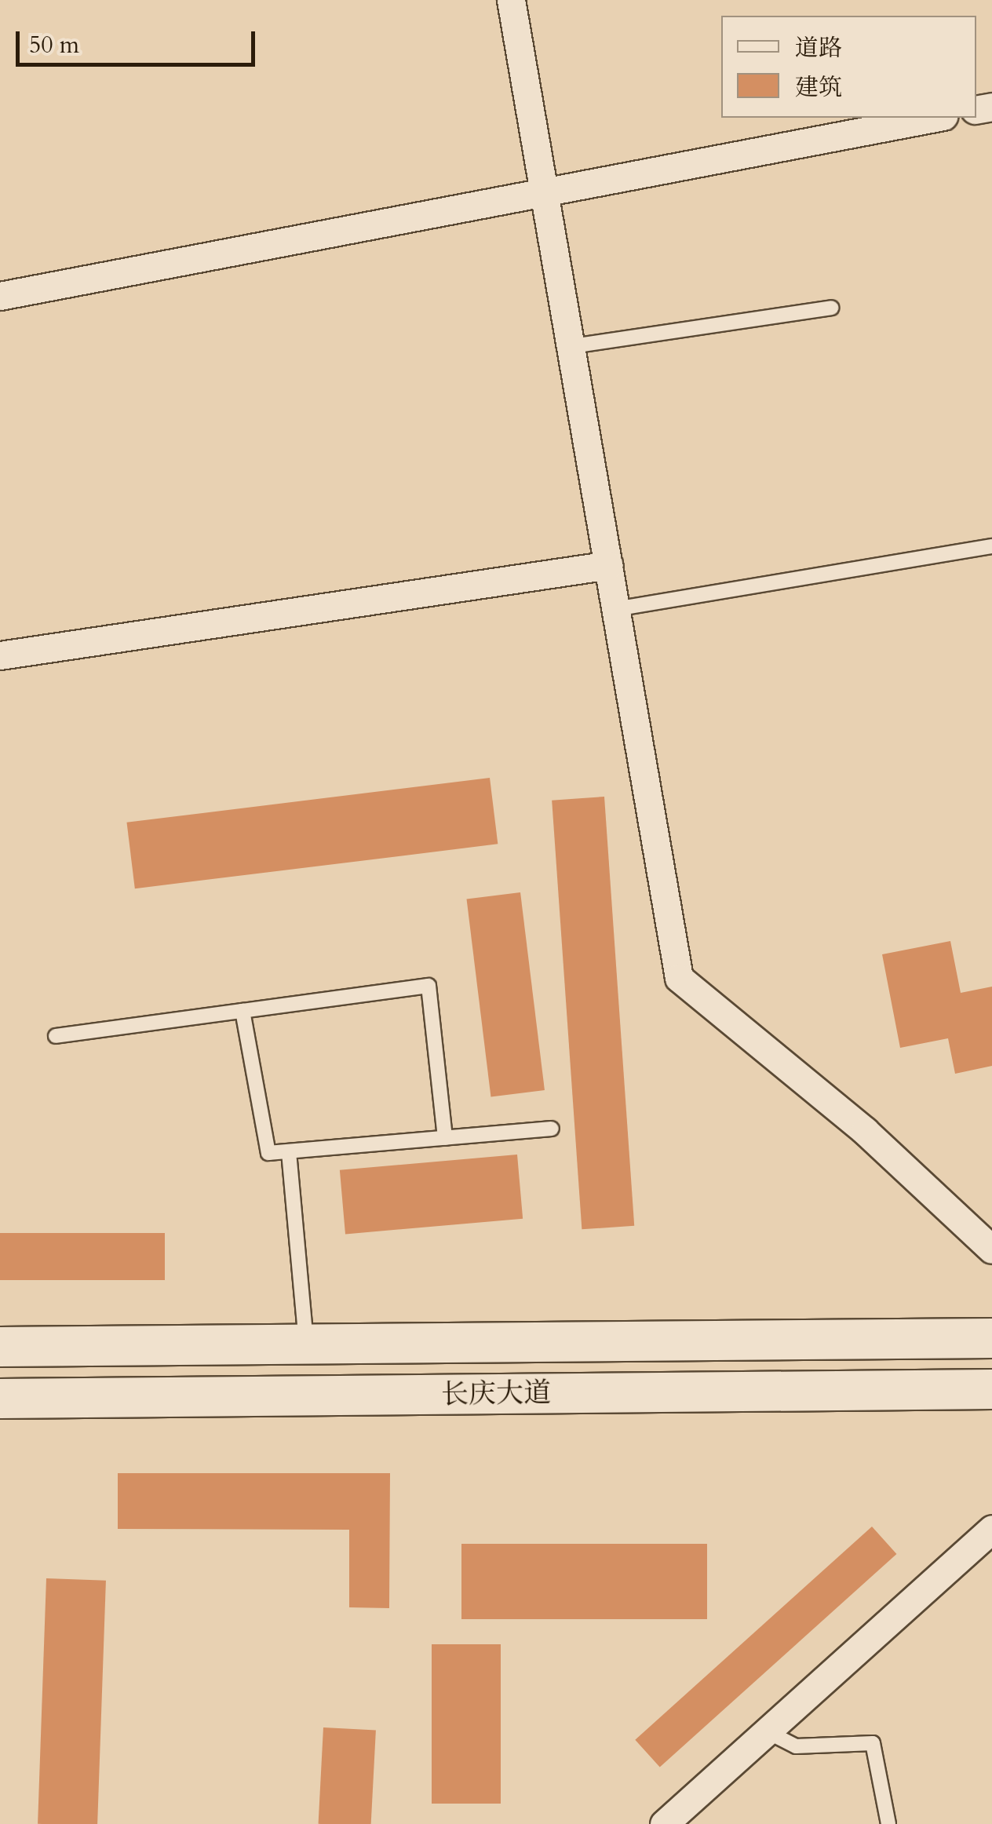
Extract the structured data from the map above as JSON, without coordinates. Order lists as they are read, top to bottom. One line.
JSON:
{"streets":{"main road":["长庆大道"]},"legend":["道路","建筑"],"scale_bar":"50 m"}
